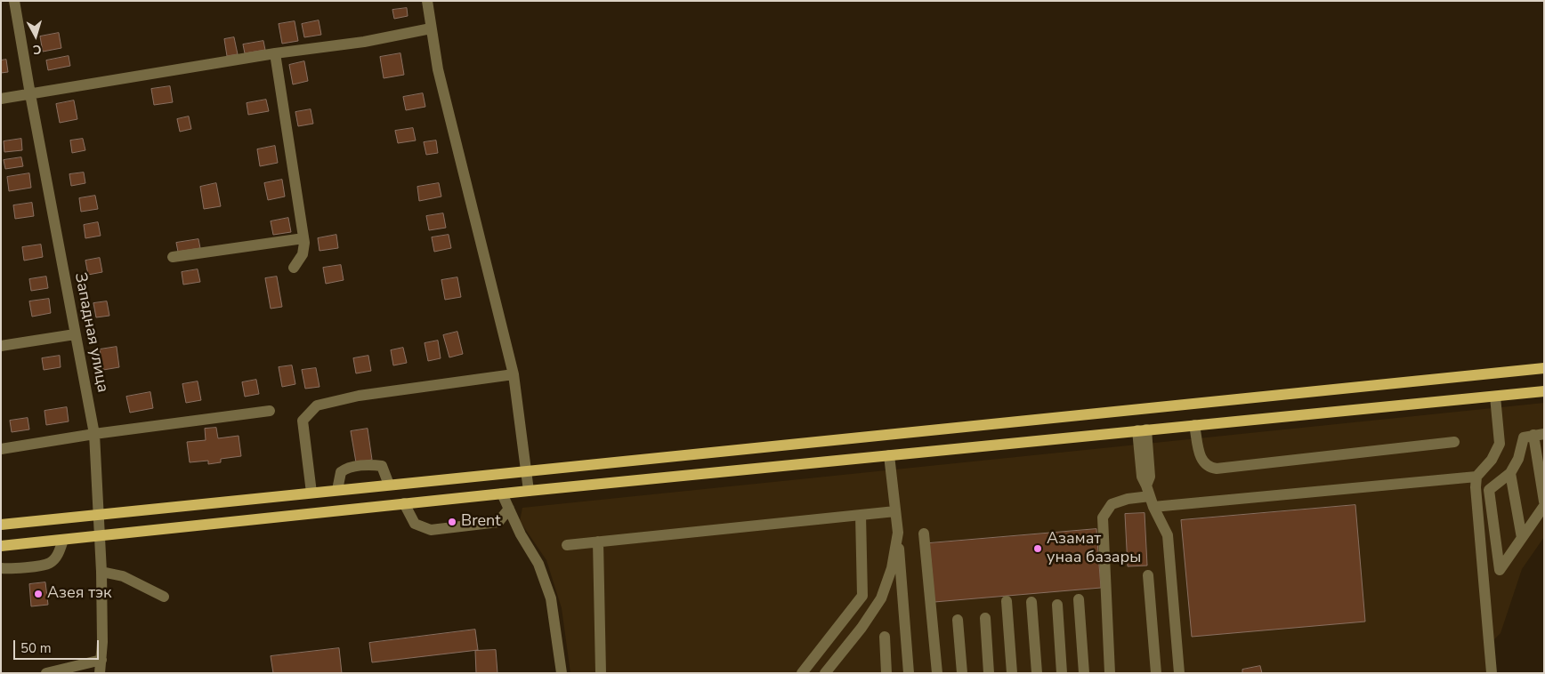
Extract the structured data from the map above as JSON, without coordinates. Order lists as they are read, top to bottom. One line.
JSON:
{"streets":{"street":["Западная улица"]},"places":["Brent","Азамат унаа базары","Азея тэк"],"scale_bar":"50 m","north":"bottom"}
